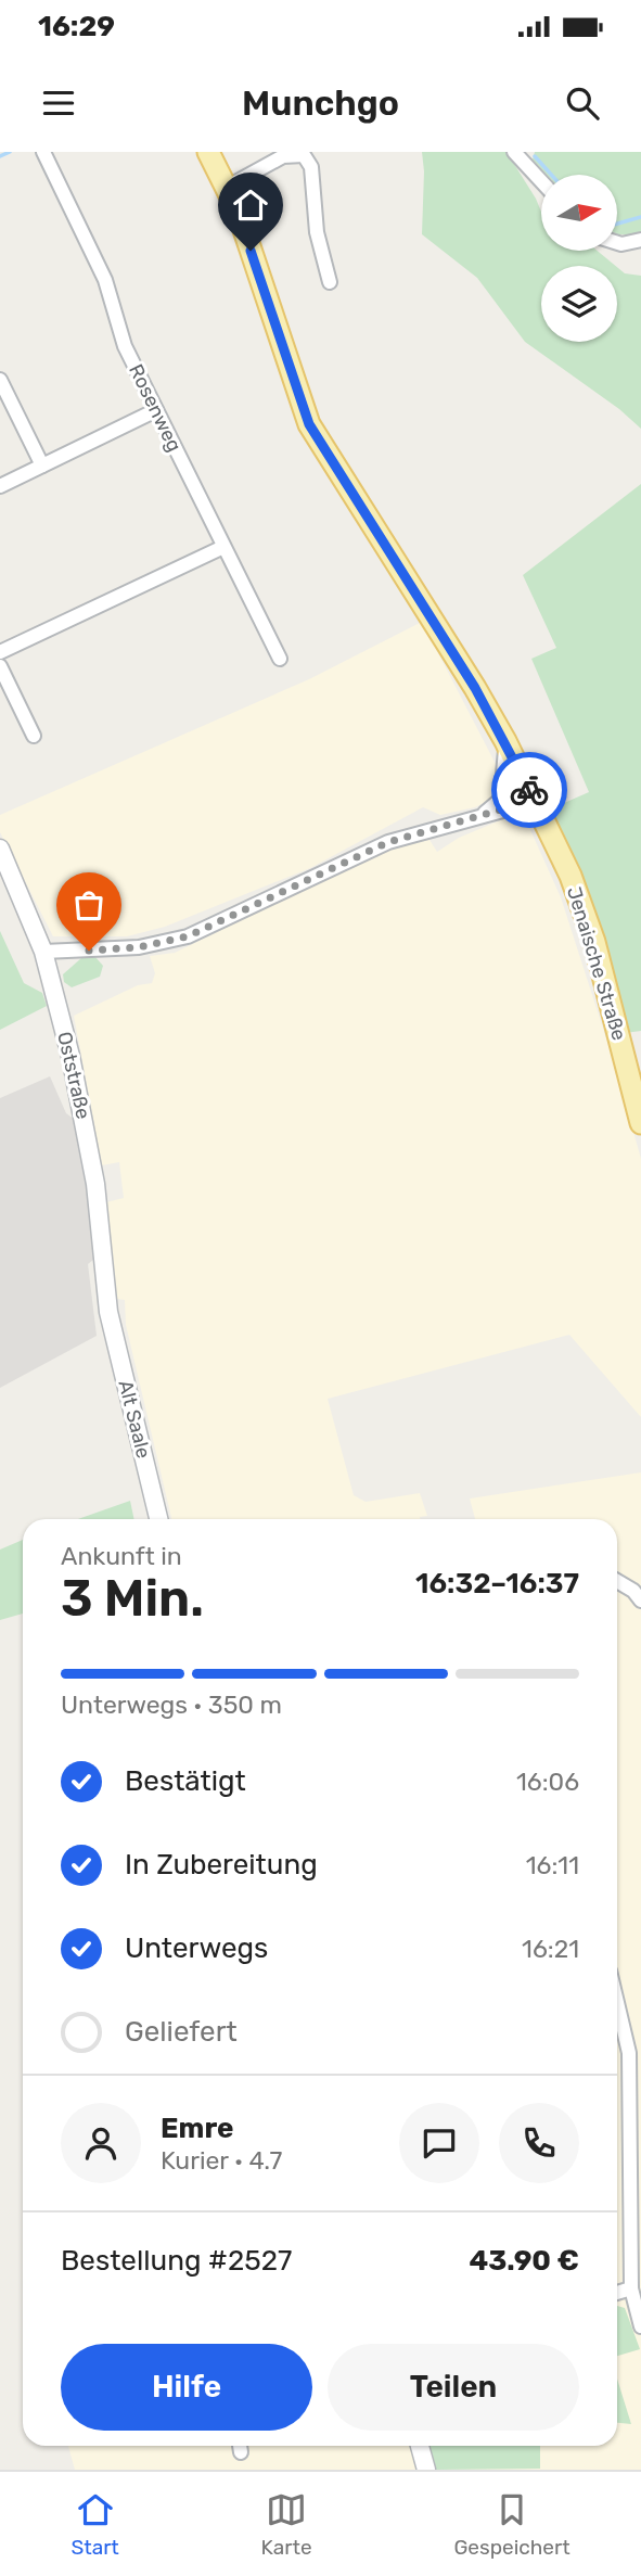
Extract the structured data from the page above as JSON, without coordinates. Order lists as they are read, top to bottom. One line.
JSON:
{"streets":{"main road":["Jenaische Straße"],"street":["Rosenweg","Oststraße","Alt Saale"]},"crossings":[["Oststraße","Alt Saale"]],"north":"right","page":{"status":"16:29","header":"Munchgo","heading":["3 Min.","Ankunft in","16:32–16:37"],"panel":["Emre","Kurier · 4.7","Bestellung #2527","43.90 €"],"bar":"Unterwegs · 350 m","list":[["Bestätigt","16:06"],["In Zubereitung","16:11"],["Unterwegs","16:21"],"Geliefert"],"buttons":["Hilfe","Teilen"],"tabs":["Start","Karte","Gespeichert"]}}
